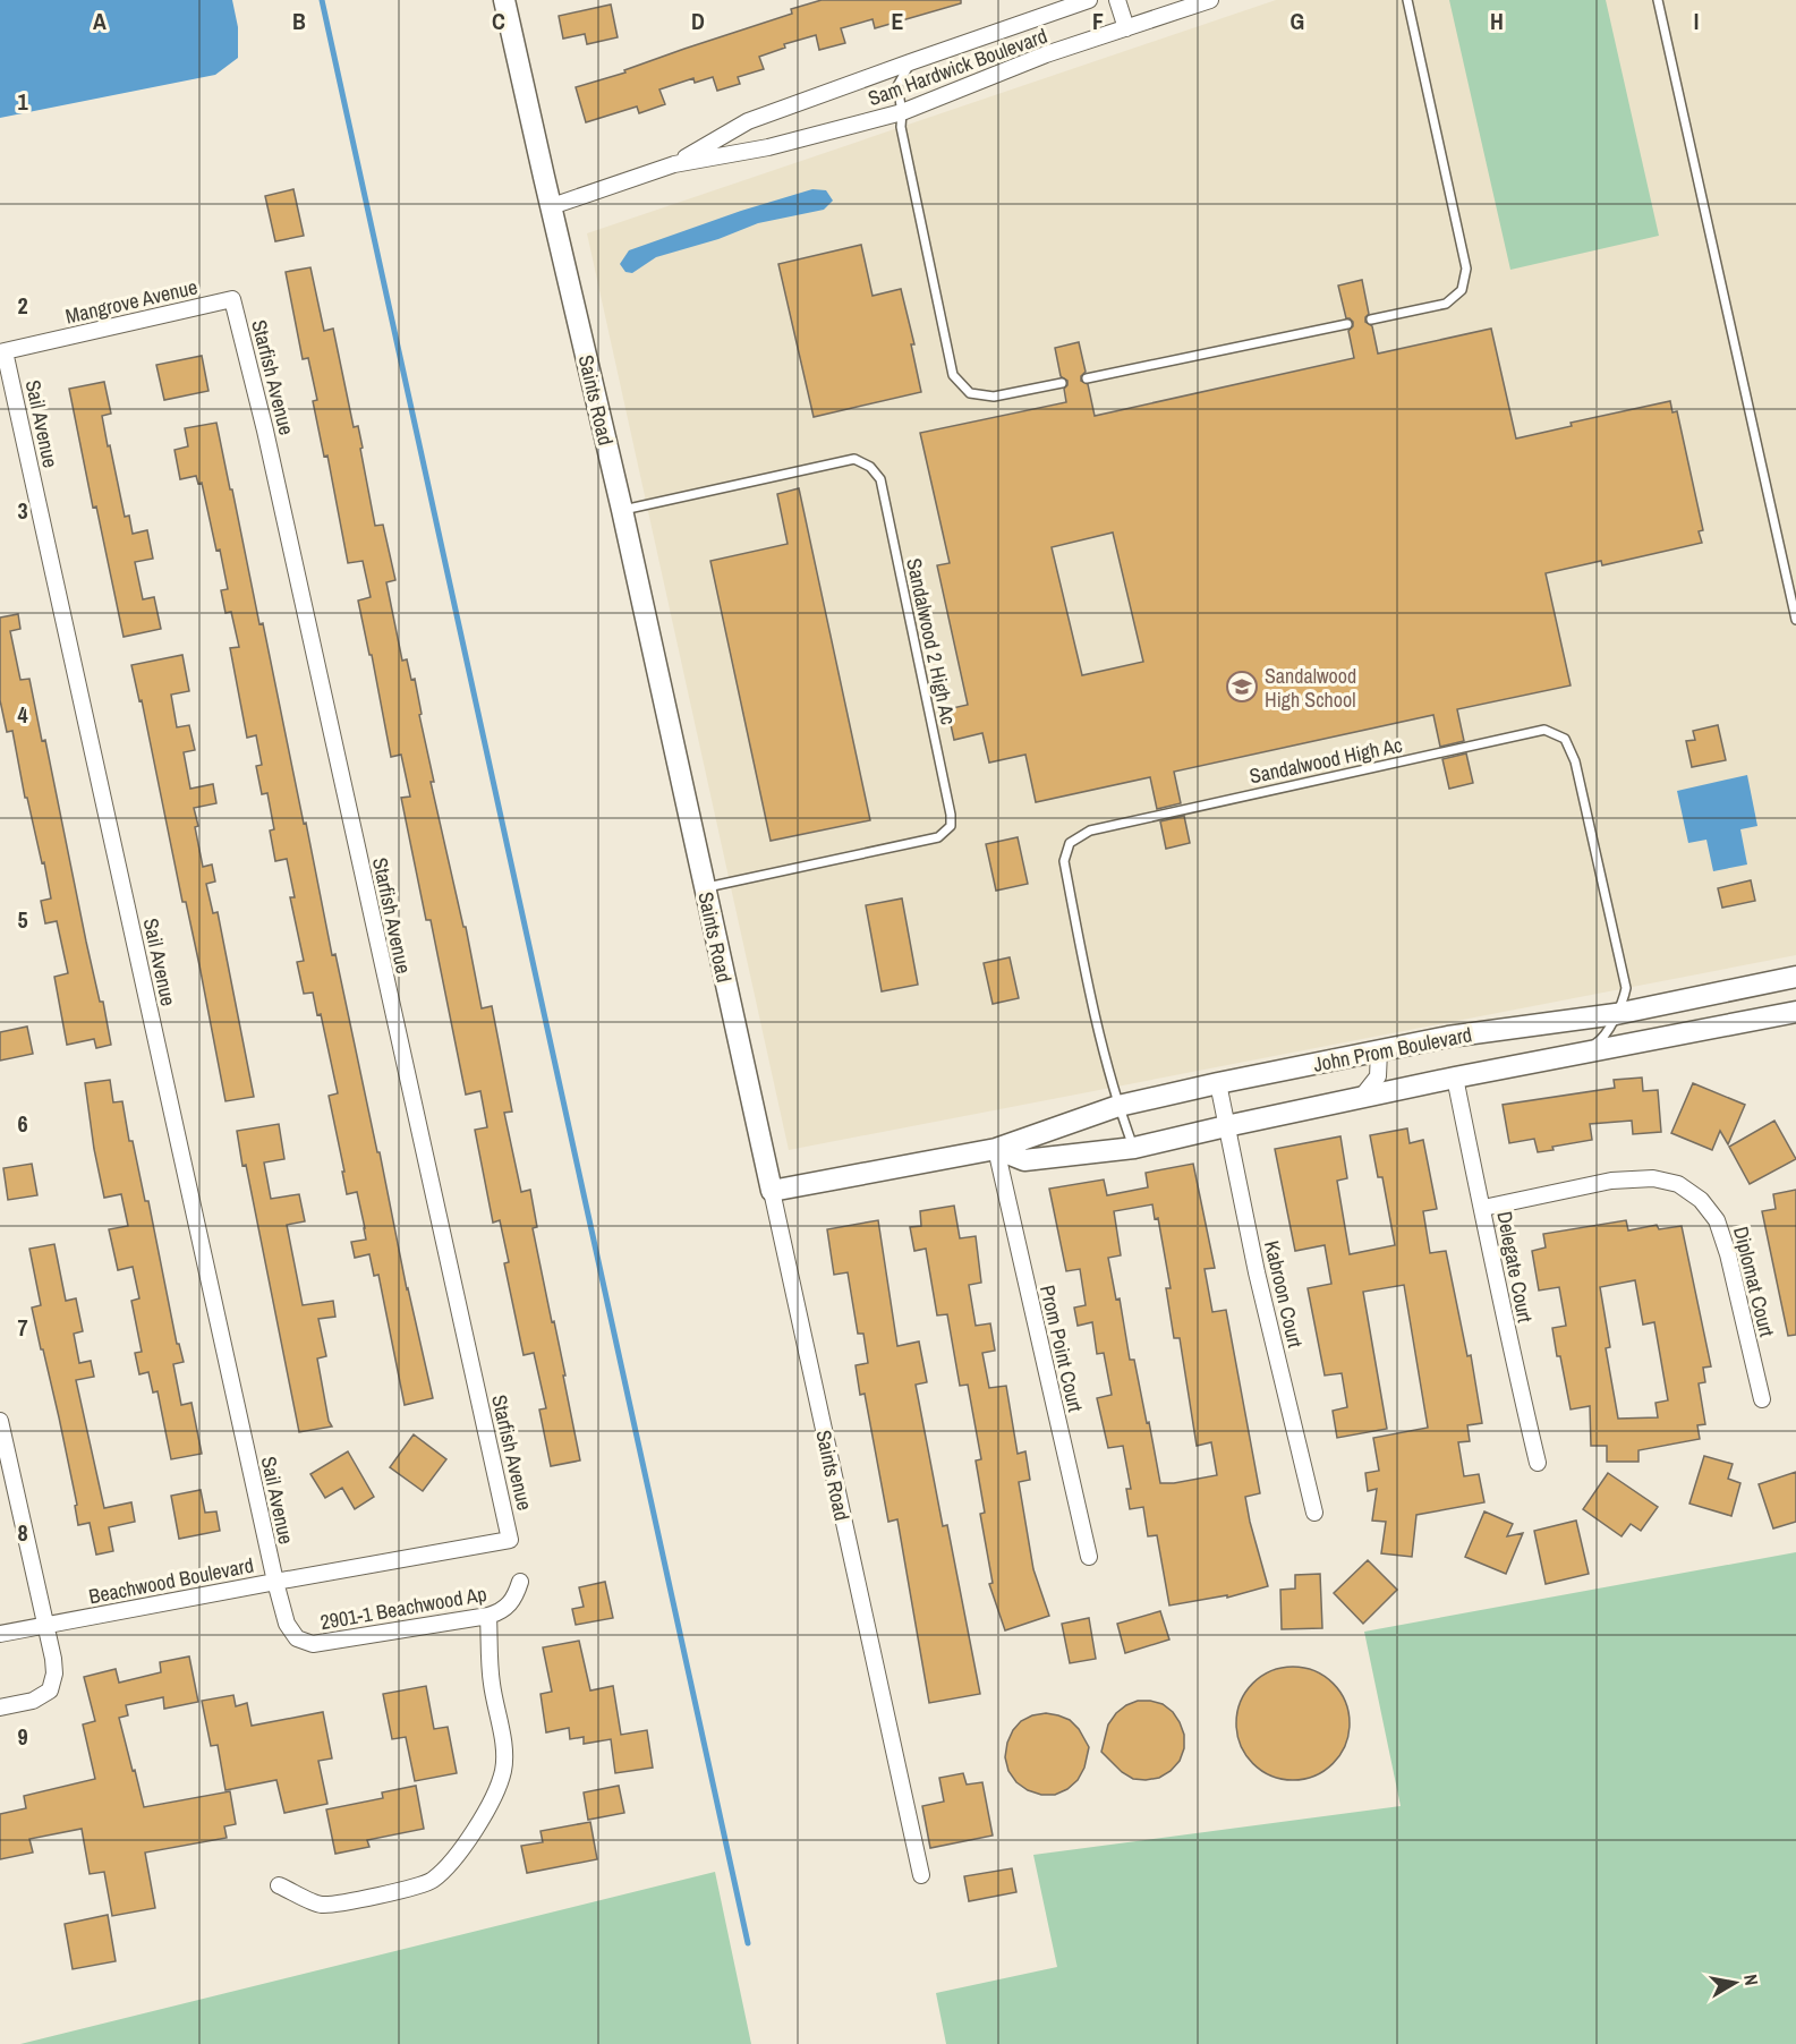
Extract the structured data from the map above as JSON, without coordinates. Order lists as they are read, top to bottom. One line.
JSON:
{"streets":{"street":["Sam Hardwick Boulevard","Mangrove Avenue","Starfish Avenue","Saints Road","Sail Avenue","John Prom Boulevard","Delegate Court","Diplomat Court","Kabroon Court","Prom Point Court","Beachwood Boulevard","2901-1 Beachwood Ap"],"lane":["Sandalwood 2 High Ac","Sandalwood High Ac"]},"crossings":[["Sam Hardwick Boulevard","Saints Road"],["Mangrove Avenue","Starfish Avenue"],["Mangrove Avenue","Sail Avenue"],["Starfish Avenue","Beachwood Boulevard"],["Saints Road","Sandalwood 2 High Ac"],["Saints Road","John Prom Boulevard"],["Sail Avenue","Beachwood Boulevard"],["Sail Avenue","2901-1 Beachwood Ap"],["Sandalwood High Ac","John Prom Boulevard"],["John Prom Boulevard","Delegate Court"],["John Prom Boulevard","Kabroon Court"],["John Prom Boulevard","Prom Point Court"],["Delegate Court","Diplomat Court"],["Beachwood Boulevard","2901-1 Beachwood Ap"]],"places":{"school or university":["Sandalwood High School"]},"north":"right","grid":{"columns":["A","B","C","D","E","F","G","H","I"],"rows":["1","2","3","4","5","6","7","8","9"]}}
